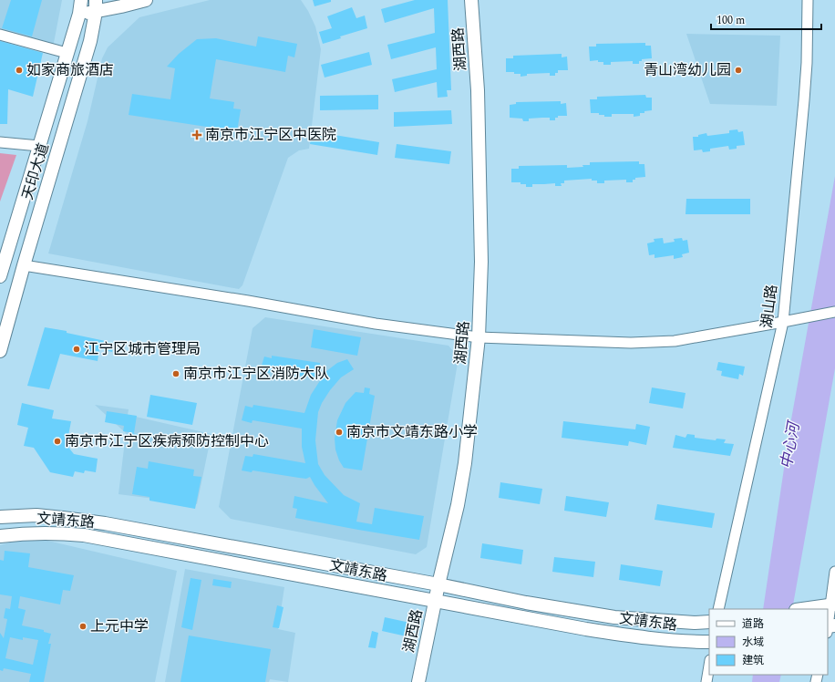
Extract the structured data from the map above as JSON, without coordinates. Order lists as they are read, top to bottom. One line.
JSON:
{"streets":{"main road":["湖西路","天印大道","文靖东路"],"street":["湖山路"]},"crossings":[["湖西路","文靖东路"]],"water":["中心河"],"places":{"other":["如家商旅酒店","青山湾幼儿园","江宁区城市管理局","南京市江宁区消防大队","南京市文靖东路小学","南京市江宁区疾病预防控制中心","上元中学"],"health":["南京市江宁区中医院"]},"legend":["道路","水域","建筑"],"scale_bar":"100 m"}
